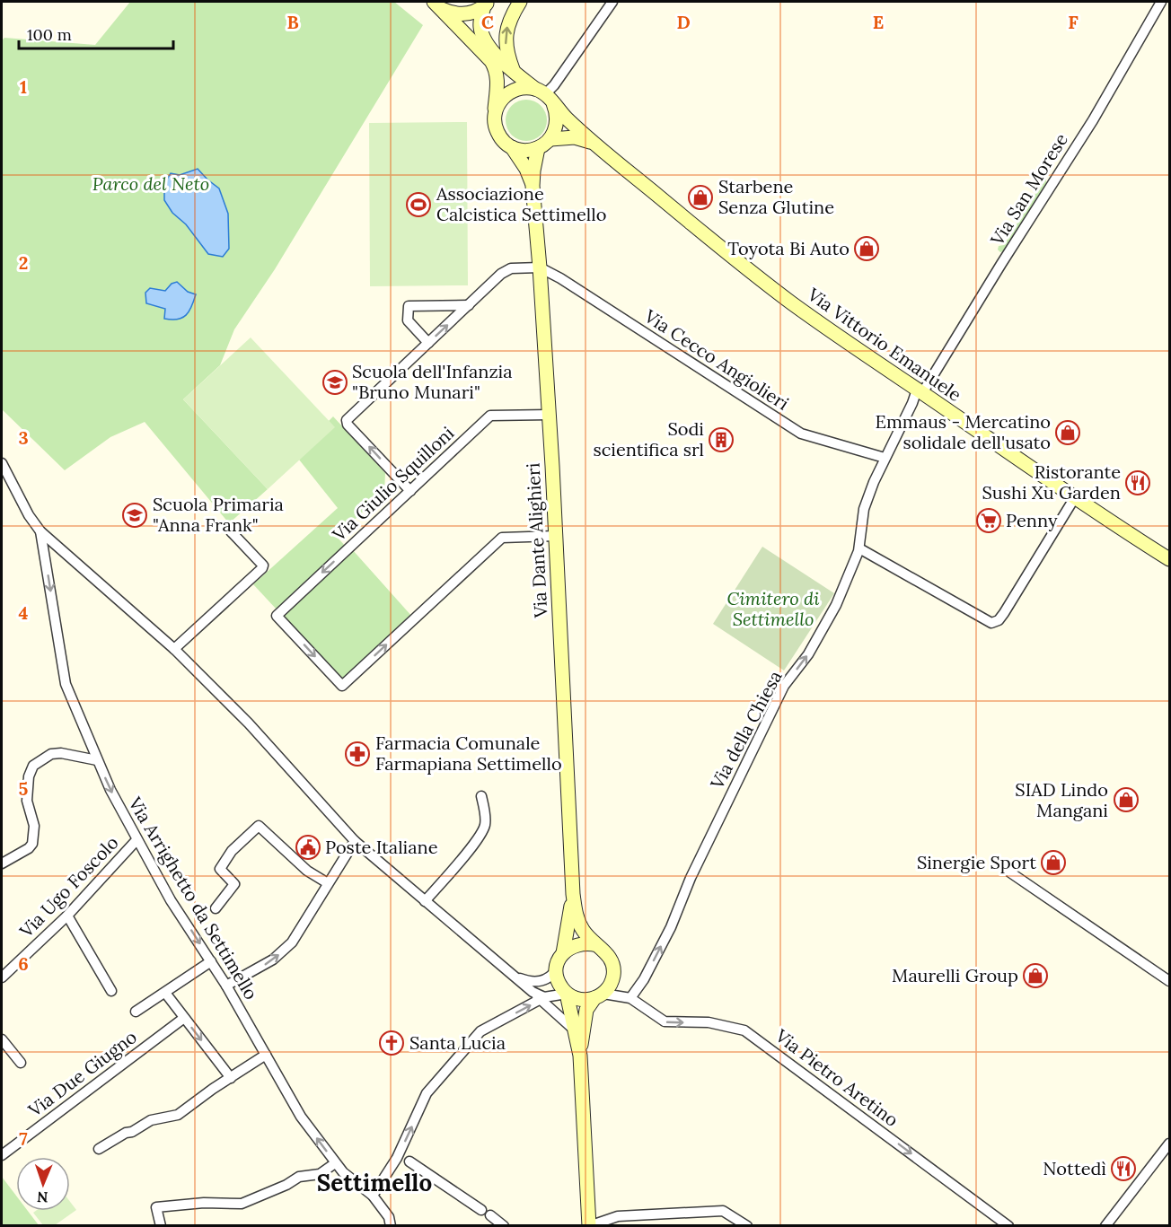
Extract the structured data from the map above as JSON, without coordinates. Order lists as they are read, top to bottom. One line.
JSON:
{"streets":{"main road":["Via Vittorio Emanuele","Via Dante Alighieri"],"street":["Via San Morese","Via Cecco Angiolieri","Via Giulio Squilloni","Via della Chiesa","Via Ugo Foscolo","Via Arrighetto da Settimello","Via Due Giugno","Via Pietro Aretino"]},"crossings":[["Via San Morese","Via Vittorio Emanuele"],["Via San Morese","Via della Chiesa"],["Via Vittorio Emanuele","Via Dante Alighieri"],["Via Vittorio Emanuele","Via della Chiesa"],["Via Cecco Angiolieri","Via Dante Alighieri"],["Via Cecco Angiolieri","Via della Chiesa"],["Via Giulio Squilloni","Via Dante Alighieri"],["Via della Chiesa","Via Pietro Aretino"],["Via Ugo Foscolo","Via Arrighetto da Settimello"]],"one_way":["Via della Chiesa","Via Pietro Aretino"],"districts":["Settimello"],"parks":["Parco del Neto","Cimitero di Settimello"],"places":{"shop":["Starbene Senza Glutine","Toyota Bi Auto","Emmaus - Mercatino solidale dell'usato","SIAD Lindo Mangani","Sinergie Sport","Maurelli Group"],"sports":["Associazione Calcistica Settimello"],"school or university":["Scuola dell'Infanzia \"Bruno Munari\"","Scuola Primaria \"Anna Frank\""],"building":["Sodi scientifica srl"],"restaurant":["Ristorante Sushi Xu Garden","Nottedì"],"supermarket":["Penny"],"pharmacy":["Farmacia Comunale Farmapiana Settimello"],"public building":["Poste Italiane"],"church":["Santa Lucia"]},"scale_bar":"100 m","north":"bottom","grid":{"columns":["B","C","D","E","F"],"rows":["1","2","3","4","5","6","7"]}}
